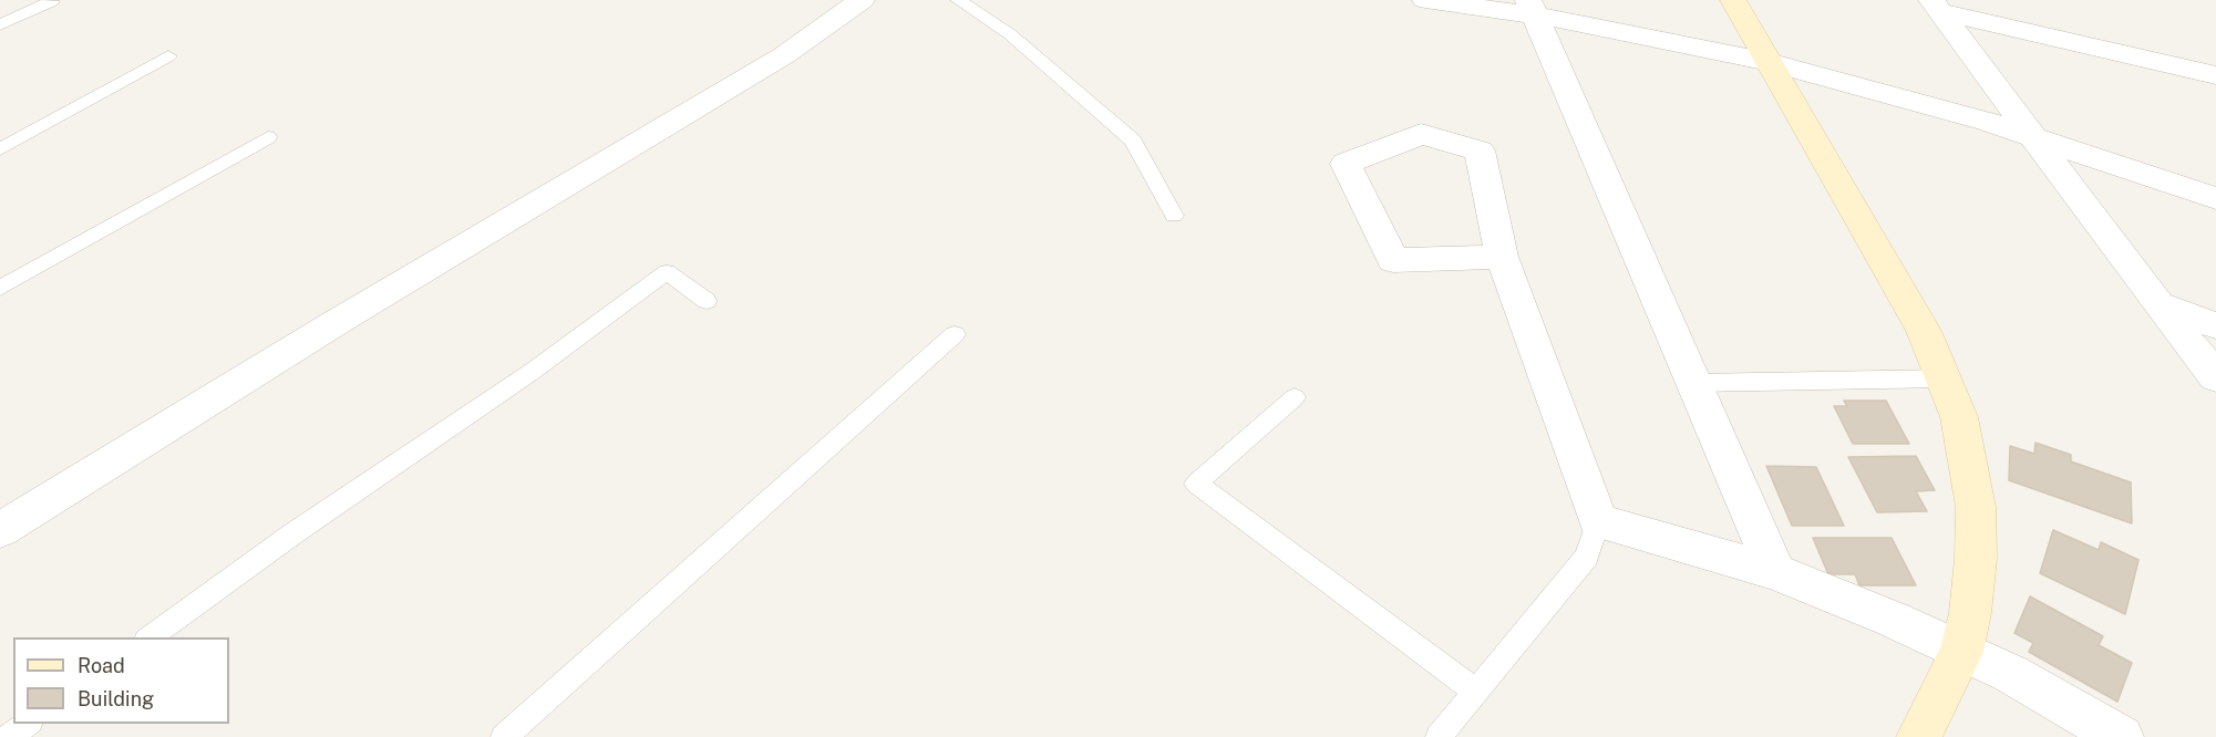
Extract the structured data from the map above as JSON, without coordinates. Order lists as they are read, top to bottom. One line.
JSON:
{"legend":["Road","Building"]}
